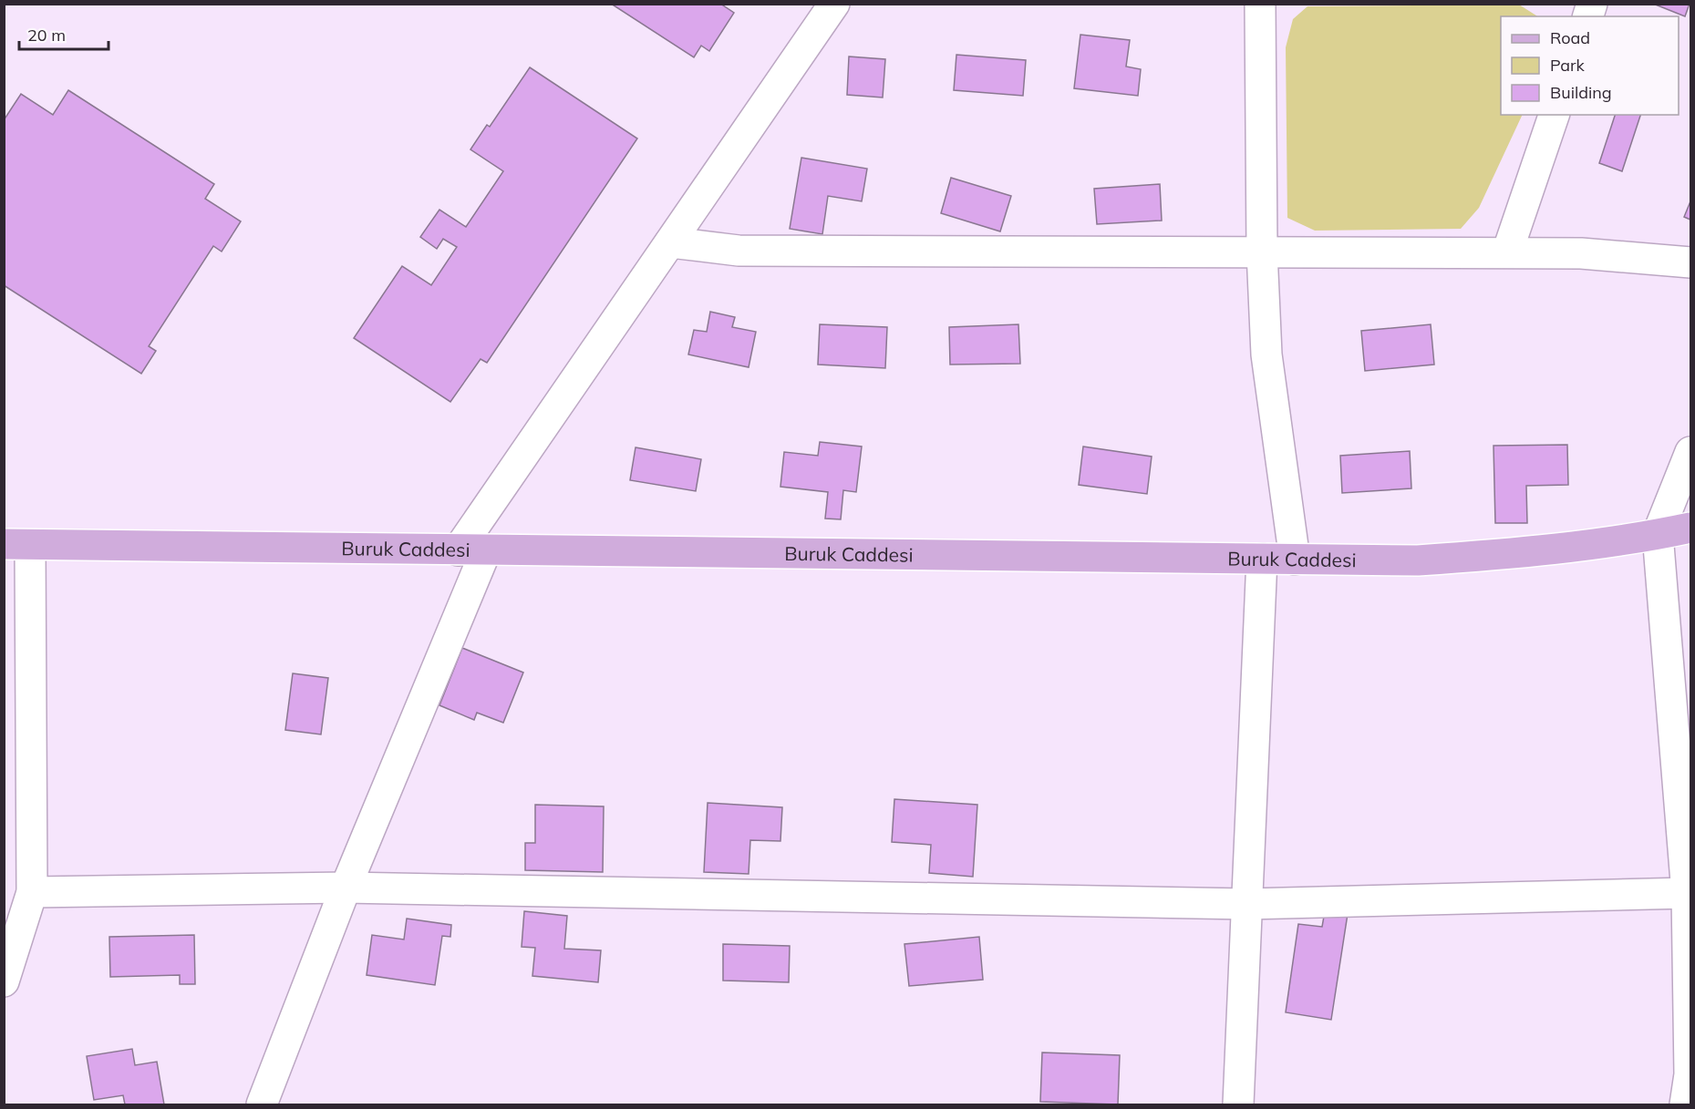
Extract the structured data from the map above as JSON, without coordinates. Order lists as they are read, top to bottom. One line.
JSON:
{"streets":{"main road":["Buruk Caddesi"]},"legend":["Road","Park","Building"],"scale_bar":"20 m"}
